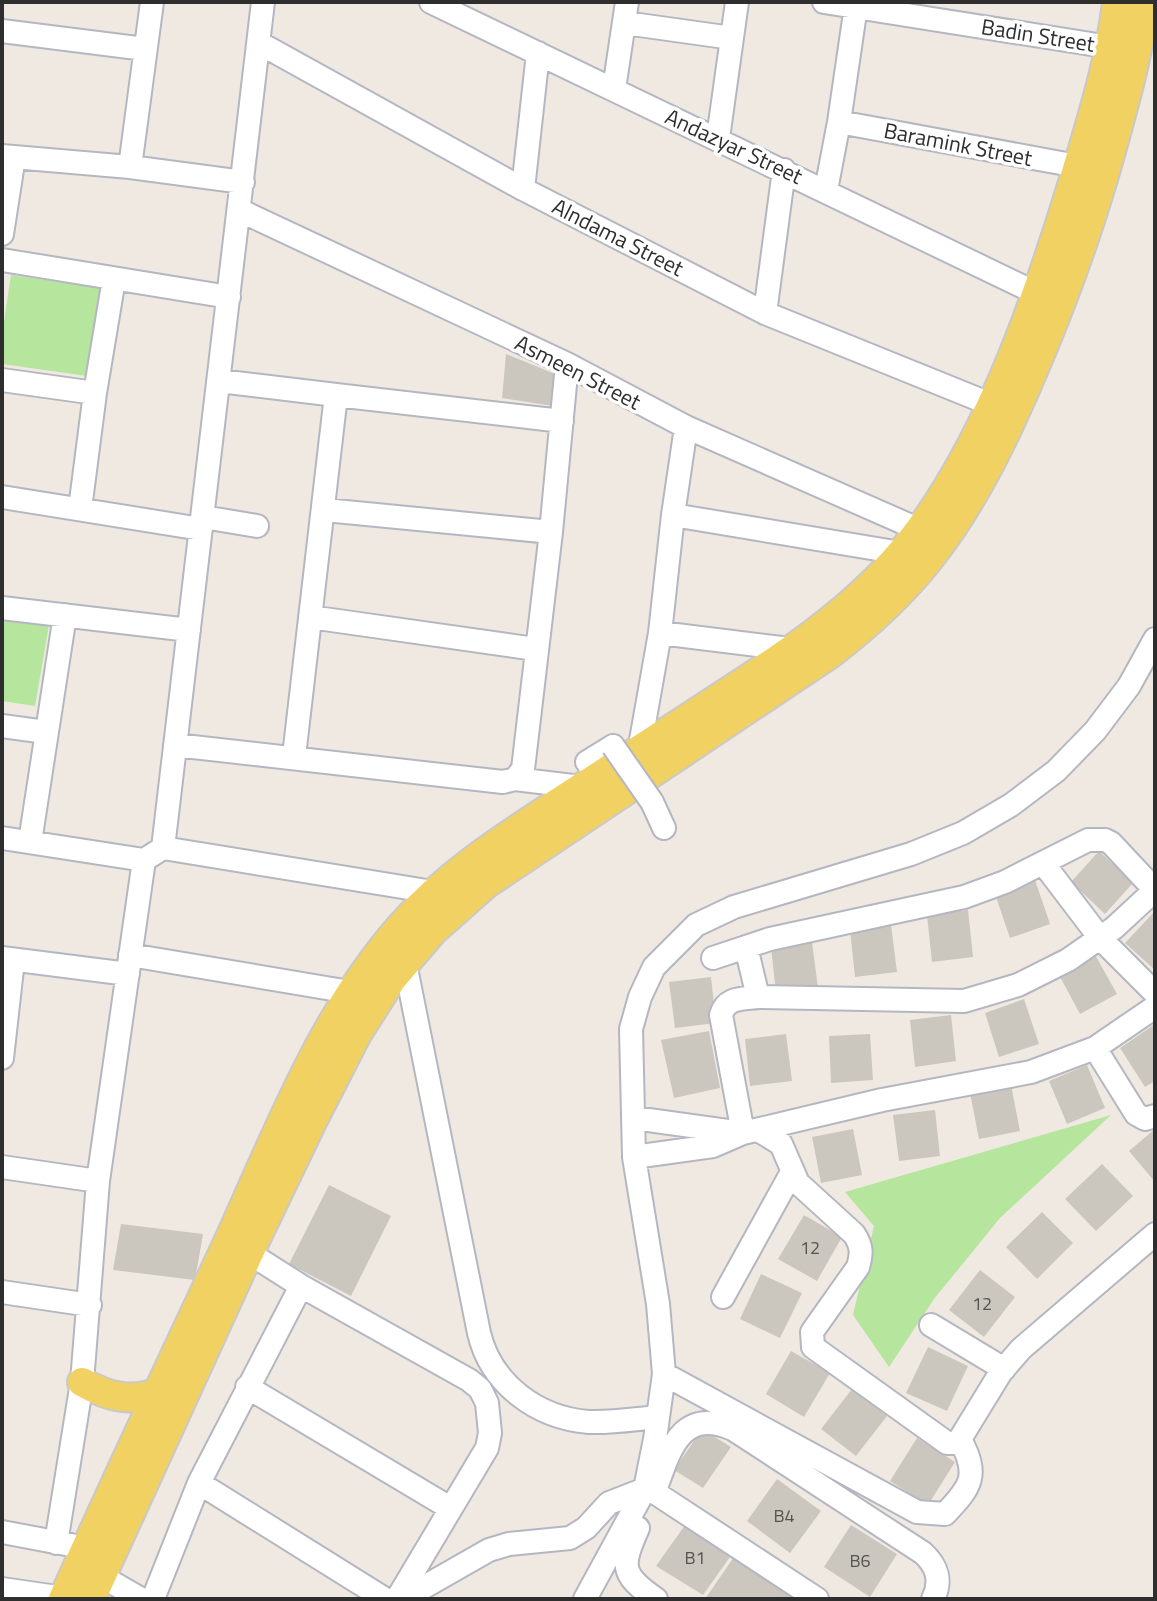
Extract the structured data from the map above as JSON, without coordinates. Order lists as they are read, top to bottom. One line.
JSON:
{"streets":{"street":["Badin Street","Baramink Street","Andazyar Street","Alndama Street","Asmeen Street"]},"house_numbers":["12","12","B4","B1","B6"]}
